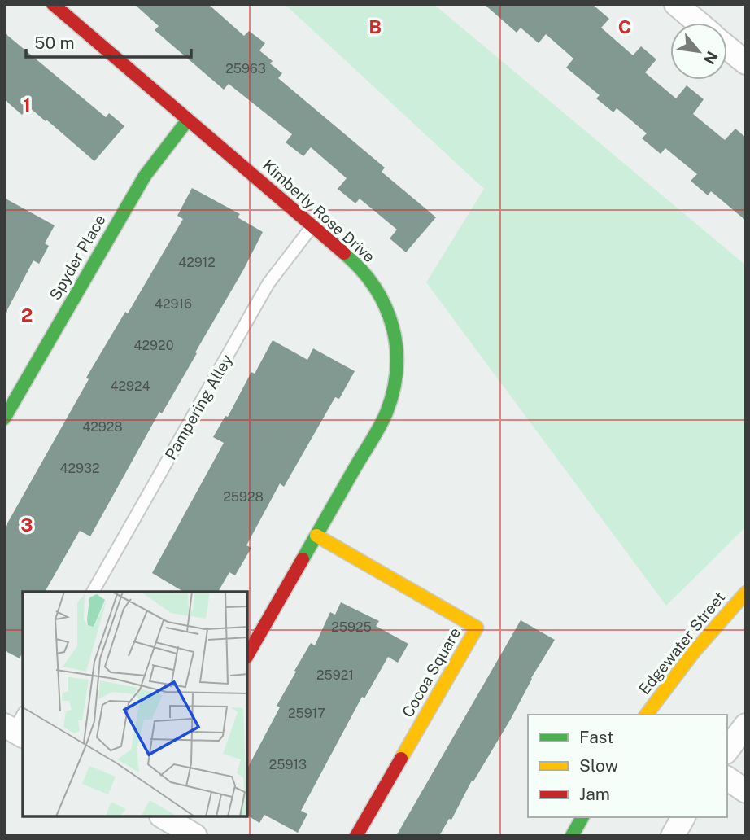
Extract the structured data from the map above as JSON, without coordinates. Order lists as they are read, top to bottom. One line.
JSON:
{"streets":{"street":["Kimberly Rose Drive","Spyder Place","Edgewater Street","Cocoa Square"],"lane":["Pampering Alley"]},"crossings":[["Kimberly Rose Drive","Spyder Place"],["Kimberly Rose Drive","Pampering Alley"],["Kimberly Rose Drive","Cocoa Square"]],"house_numbers":["25963","42912","42916","42920","42924","42928","42932","25928","25925","25921","25917","25913"],"legend":["Fast","Slow","Jam"],"scale_bar":"50 m","north":"bottom right","grid":{"columns":["B","C"],"rows":["1","2","3"]}}
